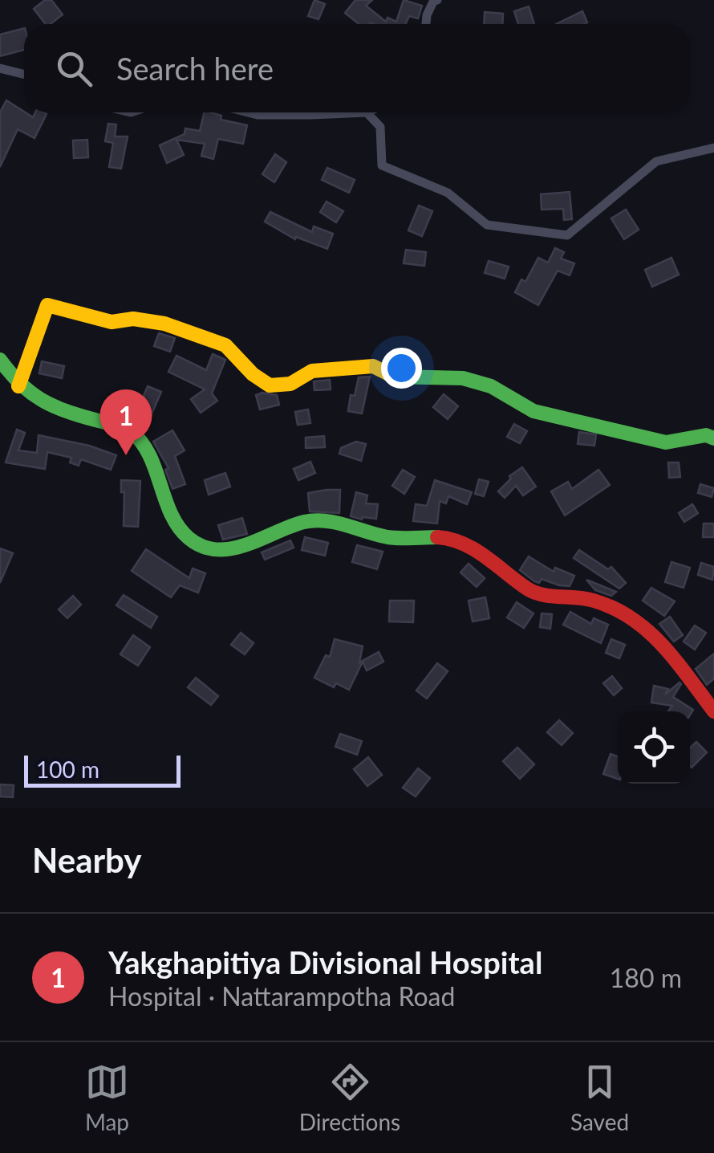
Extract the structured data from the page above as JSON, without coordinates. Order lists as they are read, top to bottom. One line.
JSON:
{"scale_bar":"100 m","page":{"search":"Search here","pins":"1","scale":"100 m","heading":"Nearby","list":[{"mark":"1","name":"Yakghapitiya Divisional Hospital","note":"Hospital · Nattarampotha Road","value":"180 m"}],"nav":["Map","Directions","Saved"]}}
